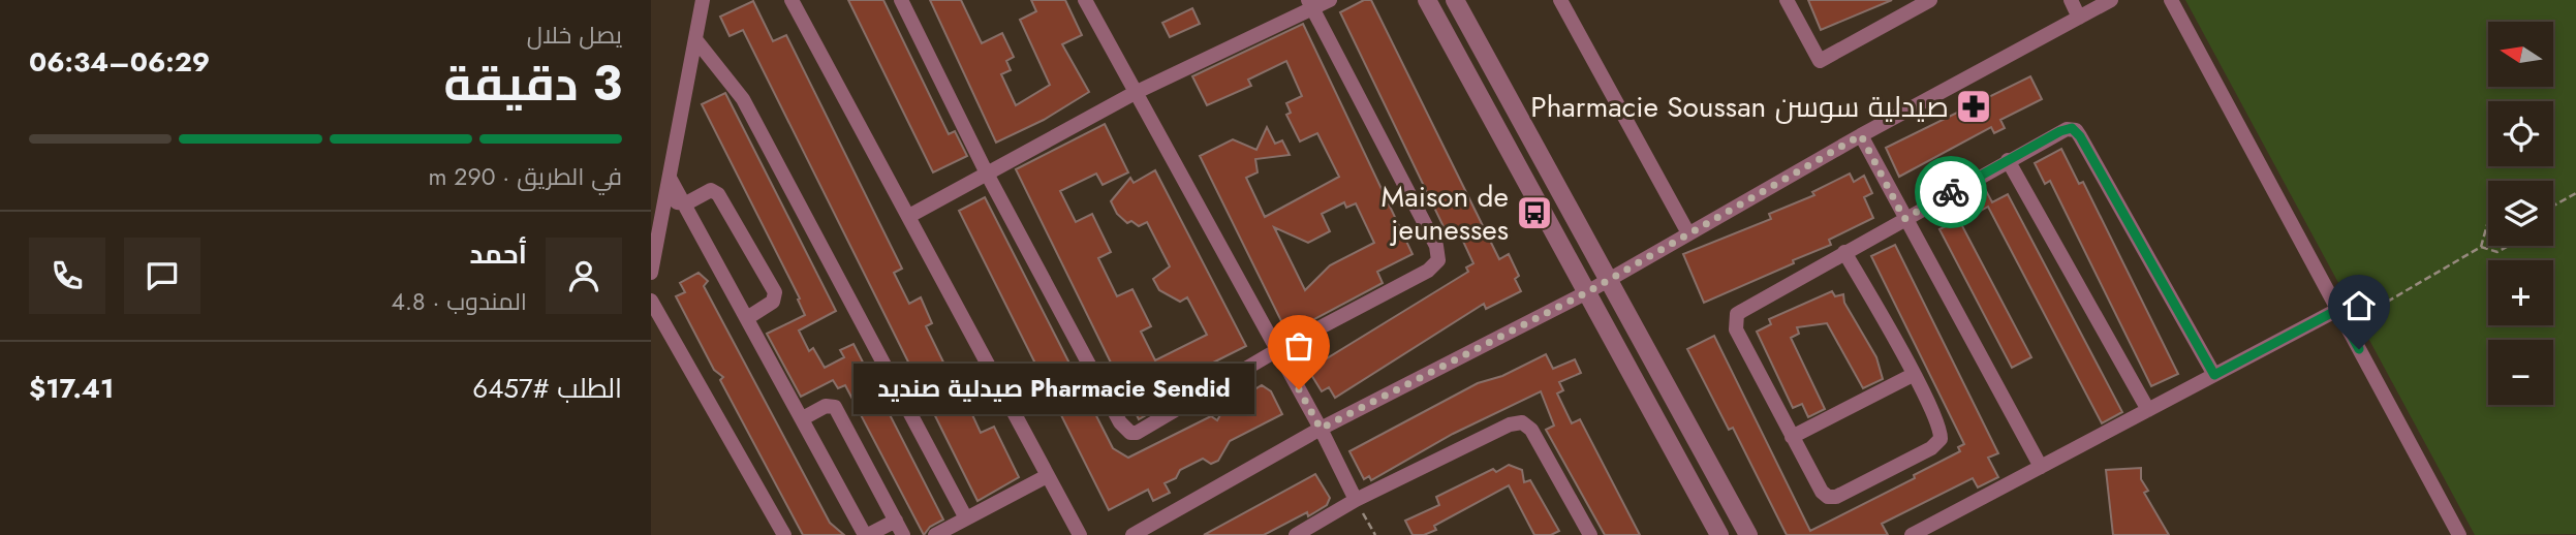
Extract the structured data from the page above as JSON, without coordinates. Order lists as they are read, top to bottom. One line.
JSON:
{"places":{"pharmacy":["Pharmacie Soussan صيدلية سوسن"],"bus stop":["Maison de jeunesses"],"other":["Pharmacie Sendid صيدلية صنديد"]},"north":"left","page":{"heading":["3 دقيقة","يصل خلال","06:29–06:34"],"panel":["أحمد","المندوب · 4.8","الطلب #6457","$17.41"],"map_buttons":["+","−"],"bar":"في الطريق · 290 m","bubble":"Pharmacie Sendid صيدلية صنديد"}}
